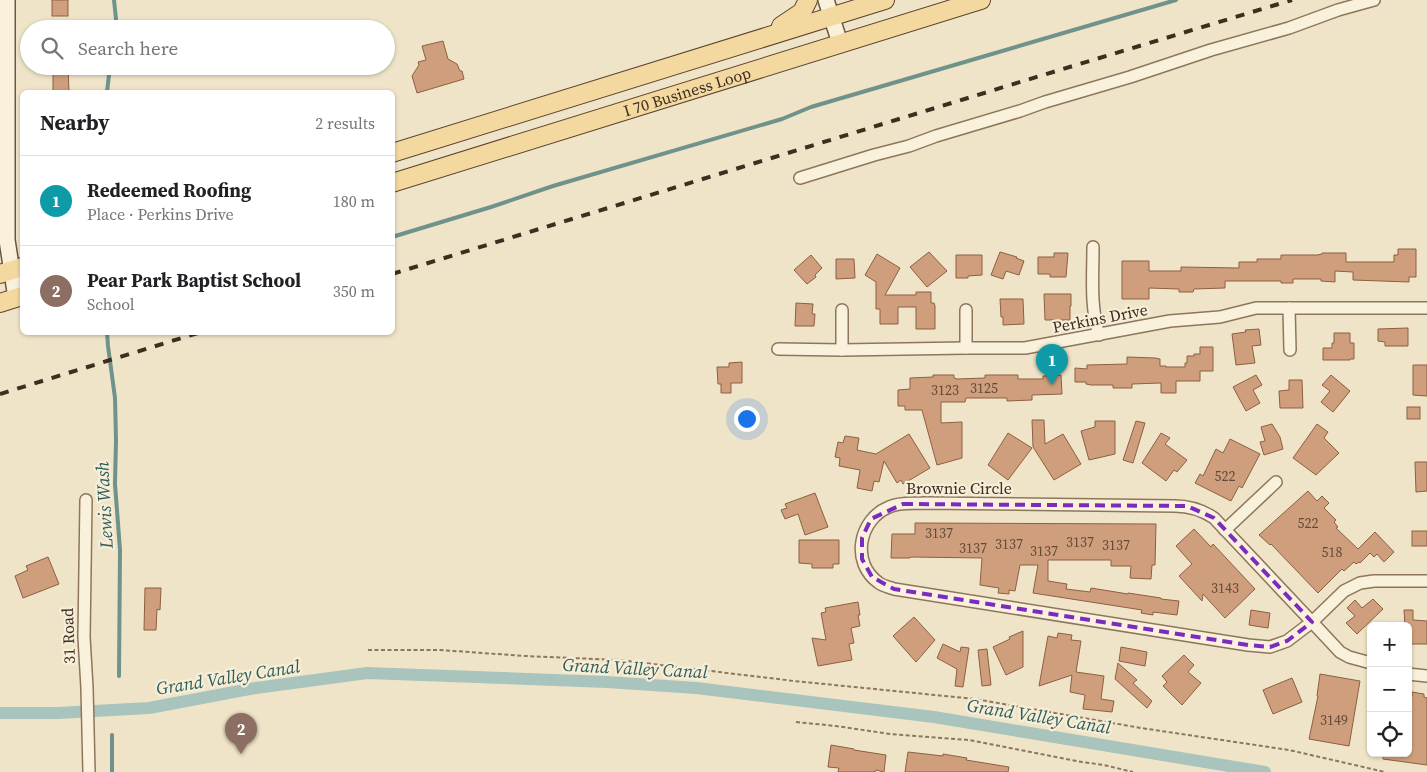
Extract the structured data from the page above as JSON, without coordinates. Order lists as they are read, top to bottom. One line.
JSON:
{"streets":{"main road":["I 70 Business Loop"],"street":["Perkins Drive","Brownie Circle","31 Road"]},"water":["Lewis Wash","Grand Valley Canal"],"house_numbers":["3125","3123","522","522","3137","3137","3137","3137","3137","3137","518","3143","3149"],"page":{"search":"Search here","heading":["Nearby","2 results"],"list":[{"mark":"1","name":"Redeemed Roofing","note":"Place · Perkins Drive","value":"180 m"},{"mark":"2","name":"Pear Park Baptist School","note":"School","value":"350 m"}],"pins":["1","2"],"map_buttons":["+","−"]}}
